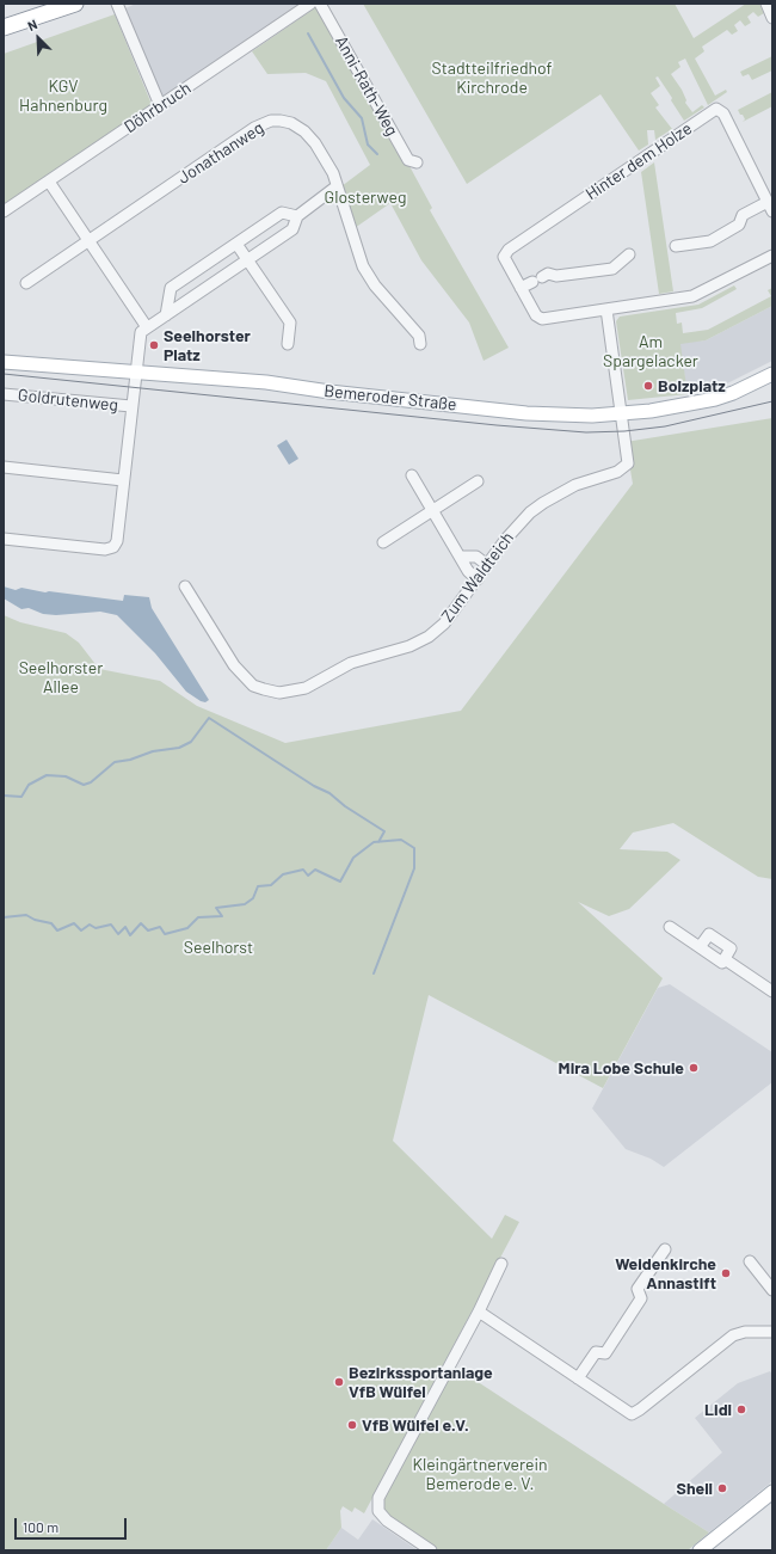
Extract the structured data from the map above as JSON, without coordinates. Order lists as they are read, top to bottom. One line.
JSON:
{"streets":{"main road":["Bemeroder Straße"],"street":["Anni-Rath-Weg","Döhrbruch","Jonathanweg","Hinter dem Holze","Goldrutenweg","Zum Waldteich"]},"crossings":[["Bemeroder Straße","Zum Waldteich"]],"parks":["Stadtteilfriedhof Kirchrode","KGV Hahnenburg","Glosterweg","Am Spargelacker","Seelhorster Allee","Seelhorst","Kleingärtnerverein Bemerode e. V."],"places":["Seelhorster Platz","Bolzplatz","Mira Lobe Schule","Weidenkirche Annastift","Bezirkssportanlage VfB Wülfel","Lidl","VfB Wülfel e.V.","Shell"],"scale_bar":"100 m","north":"top left"}
